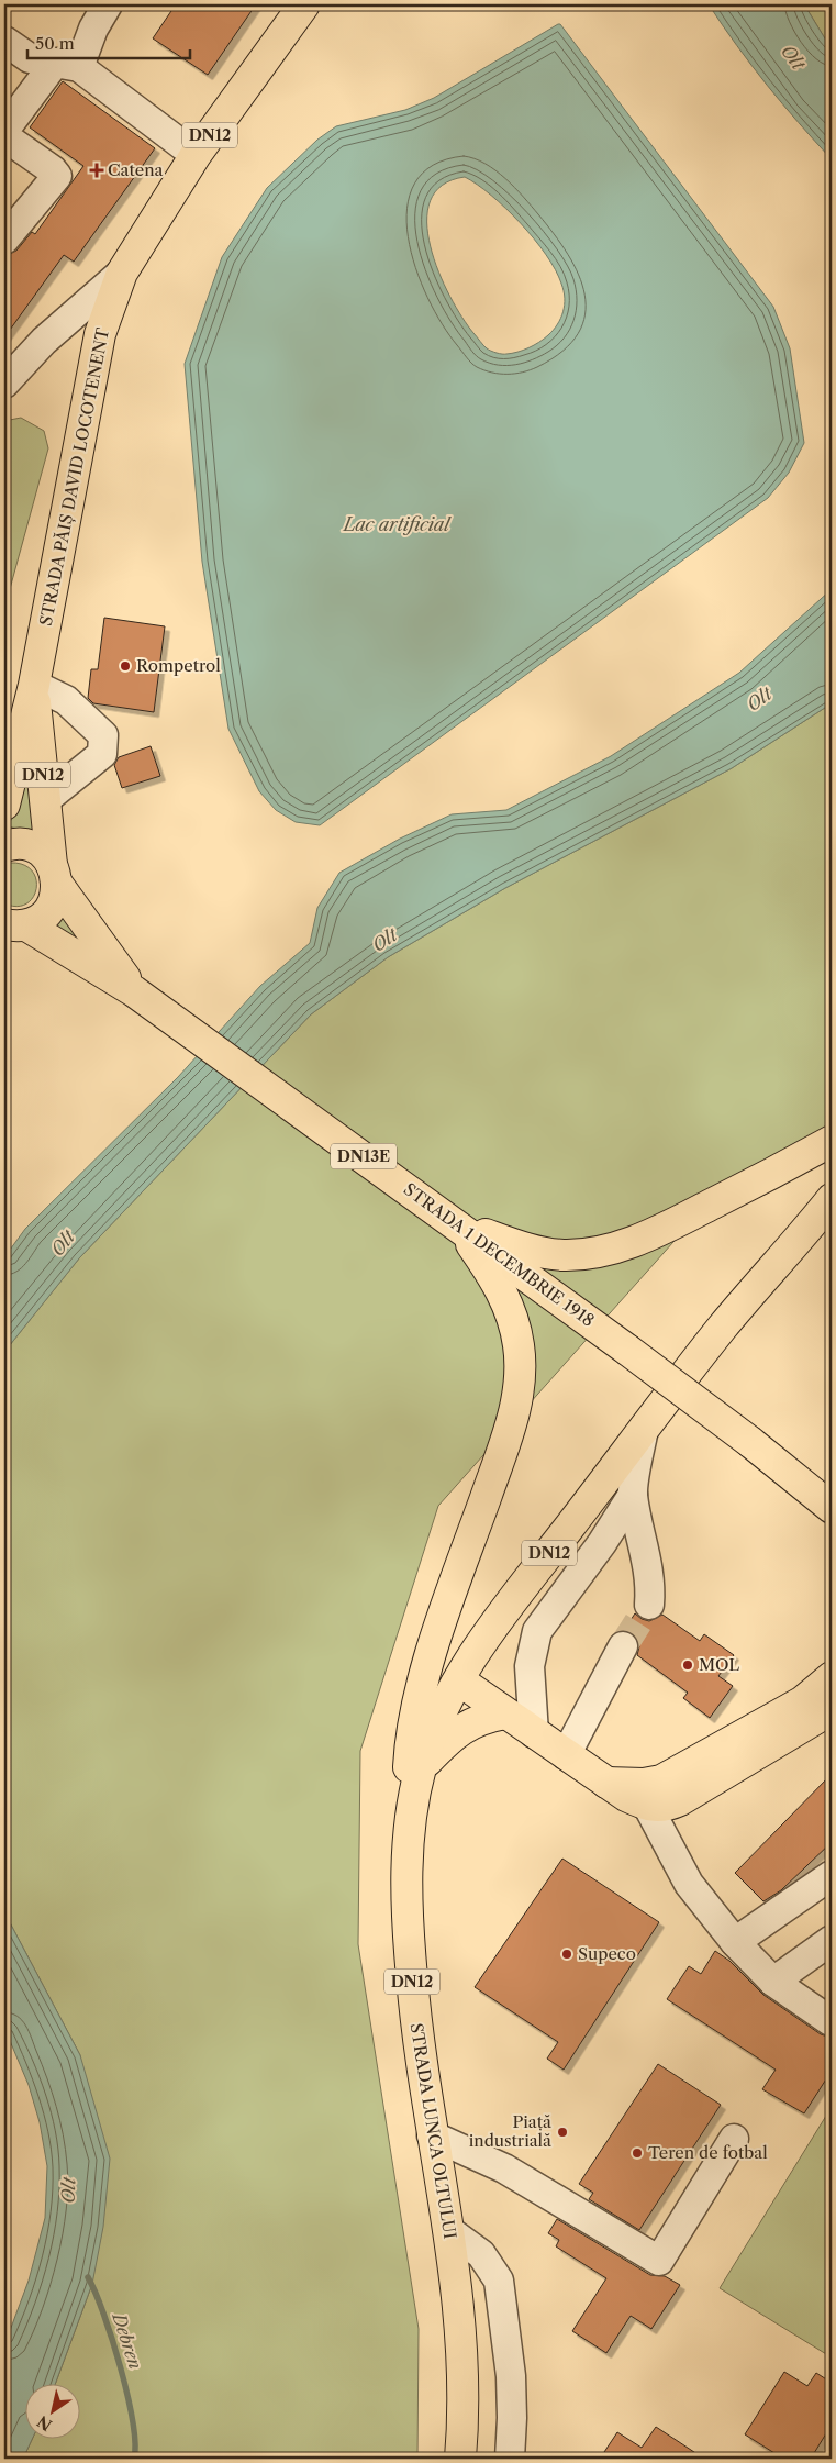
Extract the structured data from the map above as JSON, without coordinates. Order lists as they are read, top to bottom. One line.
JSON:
{"streets":{"main road":["DN12","STRADA PĂIȘ DAVID LOCOTENENT","DN13E","STRADA 1 DECEMBRIE 1918","STRADA LUNCA OLTULUI"]},"crossings":[["DN12","STRADA PĂIȘ DAVID LOCOTENENT"],["DN12","STRADA 1 DECEMBRIE 1918"],["DN12","STRADA LUNCA OLTULUI"],["STRADA PĂIȘ DAVID LOCOTENENT","STRADA 1 DECEMBRIE 1918"]],"water":["Olt","Lac artificial","Debren"],"places":{"health":["Catena"],"other":["Rompetrol","MOL","Supeco","Piață industrială","Teren de fotbal"]},"scale_bar":"50 m","north":"bottom left"}
